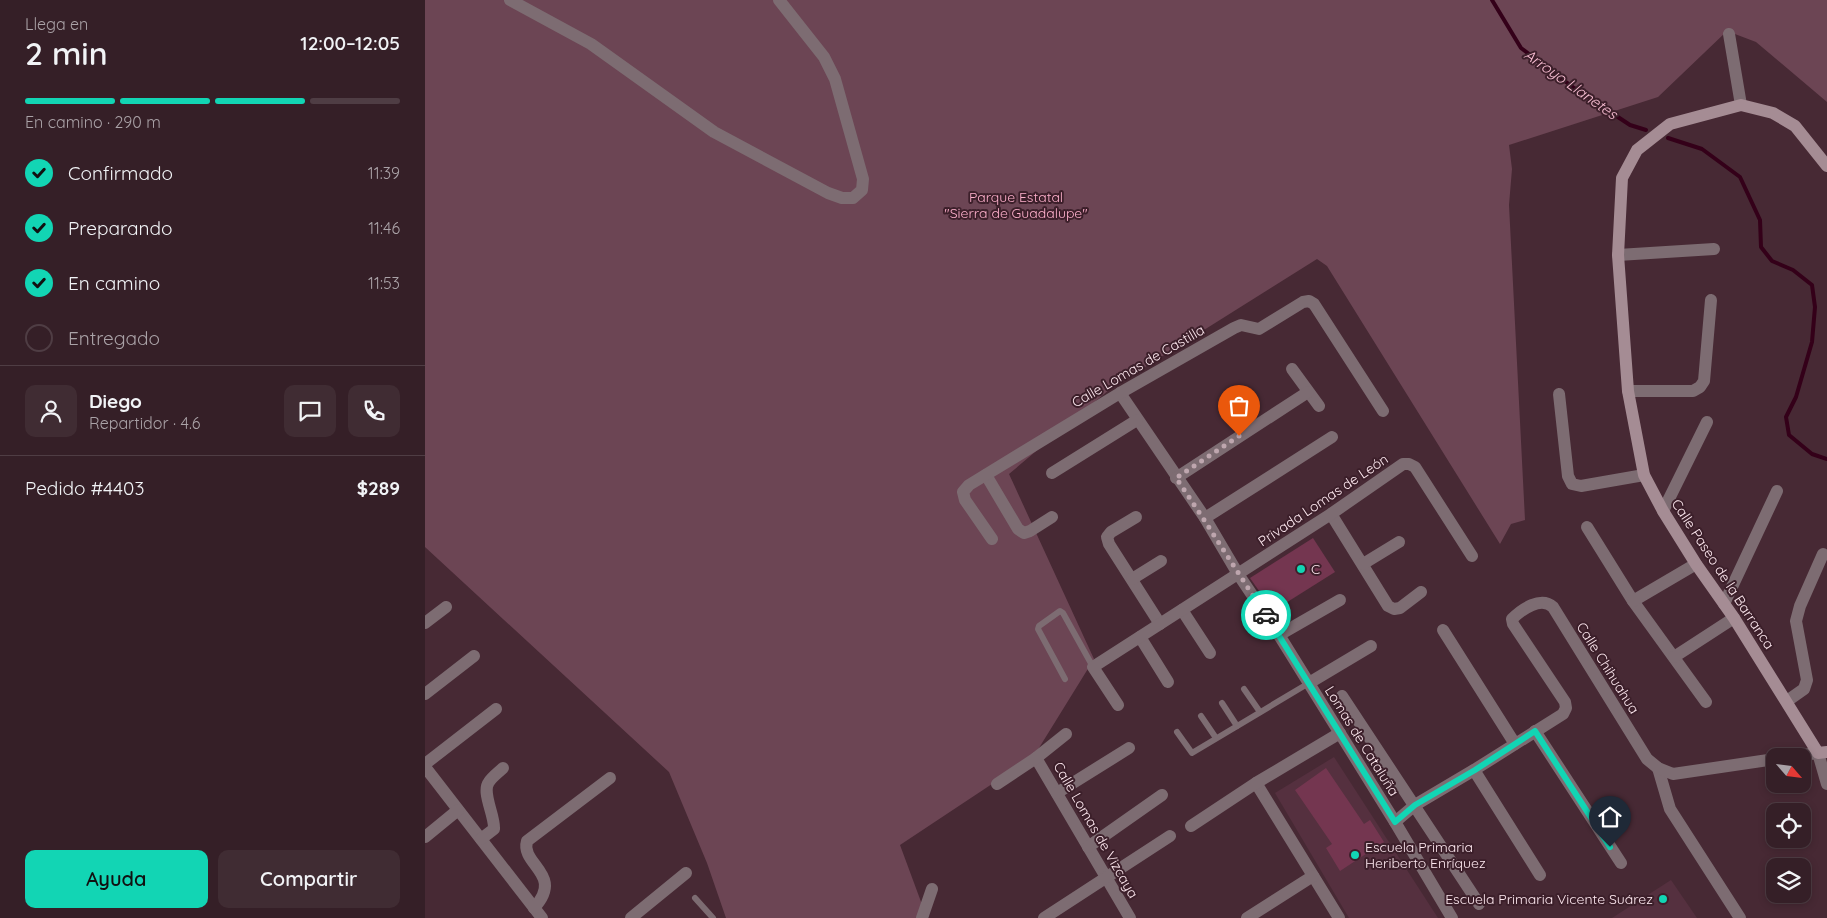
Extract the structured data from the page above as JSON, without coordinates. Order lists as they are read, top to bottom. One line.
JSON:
{"streets":{"street":["Calle Lomas de Castilla","Privada Lomas de León","Calle Paseo de la Barranca","Calle Chihuahua","Lomas de Cataluña","Calle Lomas de Vizcaya"]},"crossings":[["Calle Lomas de Castilla","Lomas de Cataluña"],["Privada Lomas de León","Lomas de Cataluña"]],"water":["Arroyo Llanetes"],"parks":["Parque Estatal \"Sierra de Guadalupe\""],"places":["C","Escuela Primaria Heriberto Enríquez","Escuela Primaria Vicente Suárez"],"north":"bottom right","page":{"heading":["2 min","Llega en","12:00–12:05"],"panel":["Diego","Repartidor · 4.6","Pedido #4403","$289"],"bar":"En camino · 290 m","list":[["Confirmado","11:39"],["Preparando","11:46"],["En camino","11:53"],"Entregado"],"buttons":["Ayuda","Compartir"]}}
